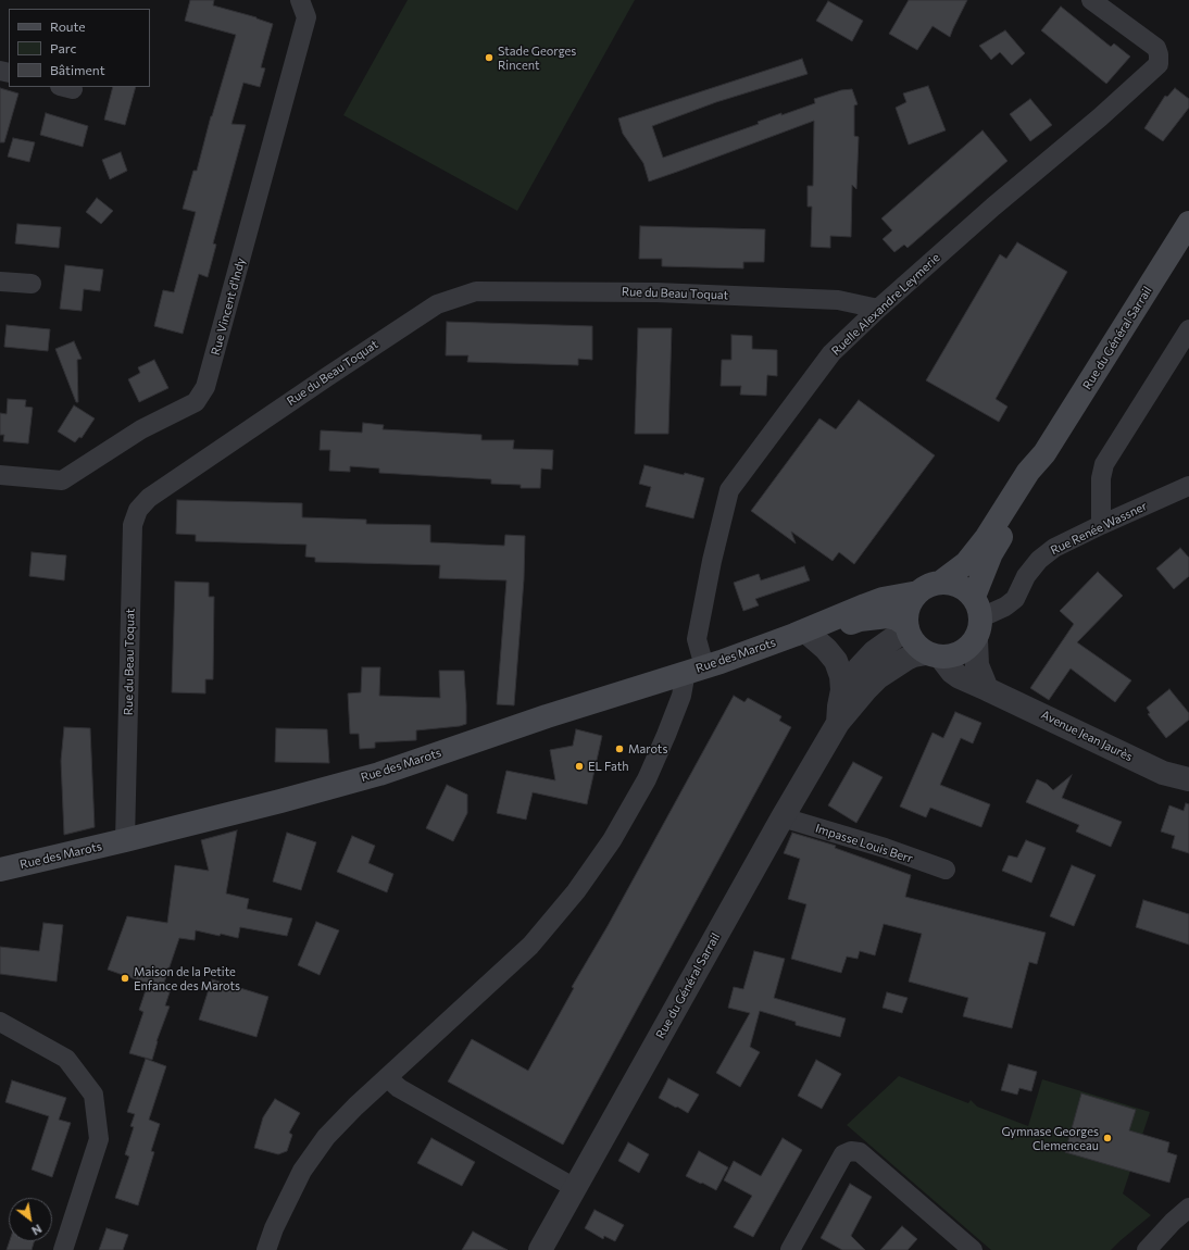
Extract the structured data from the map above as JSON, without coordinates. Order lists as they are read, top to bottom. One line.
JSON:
{"streets":{"main road":["Rue du Général Sarrail","Rue des Marots"],"street":["Rue du Beau Toquat","Ruelle Alexandre Leymerie","Rue Vincent d'Indy","Rue Renée Wassner","Avenue Jean Jaurès","Impasse Louis Berr"]},"crossings":[["Rue du Beau Toquat","Ruelle Alexandre Leymerie"],["Rue du Beau Toquat","Rue des Marots"],["Ruelle Alexandre Leymerie","Rue des Marots"],["Rue du Général Sarrail","Rue Renée Wassner"],["Rue du Général Sarrail","Rue des Marots"],["Rue du Général Sarrail","Avenue Jean Jaurès"],["Rue du Général Sarrail","Impasse Louis Berr"],["Rue Renée Wassner","Rue des Marots"],["Rue Renée Wassner","Avenue Jean Jaurès"],["Rue des Marots","Avenue Jean Jaurès"]],"places":["Stade Georges Rincent","Marots","EL Fath","Maison de la Petite Enfance des Marots","Gymnase Georges Clemenceau"],"legend":["Route","Parc","Bâtiment"],"north":"bottom right"}
